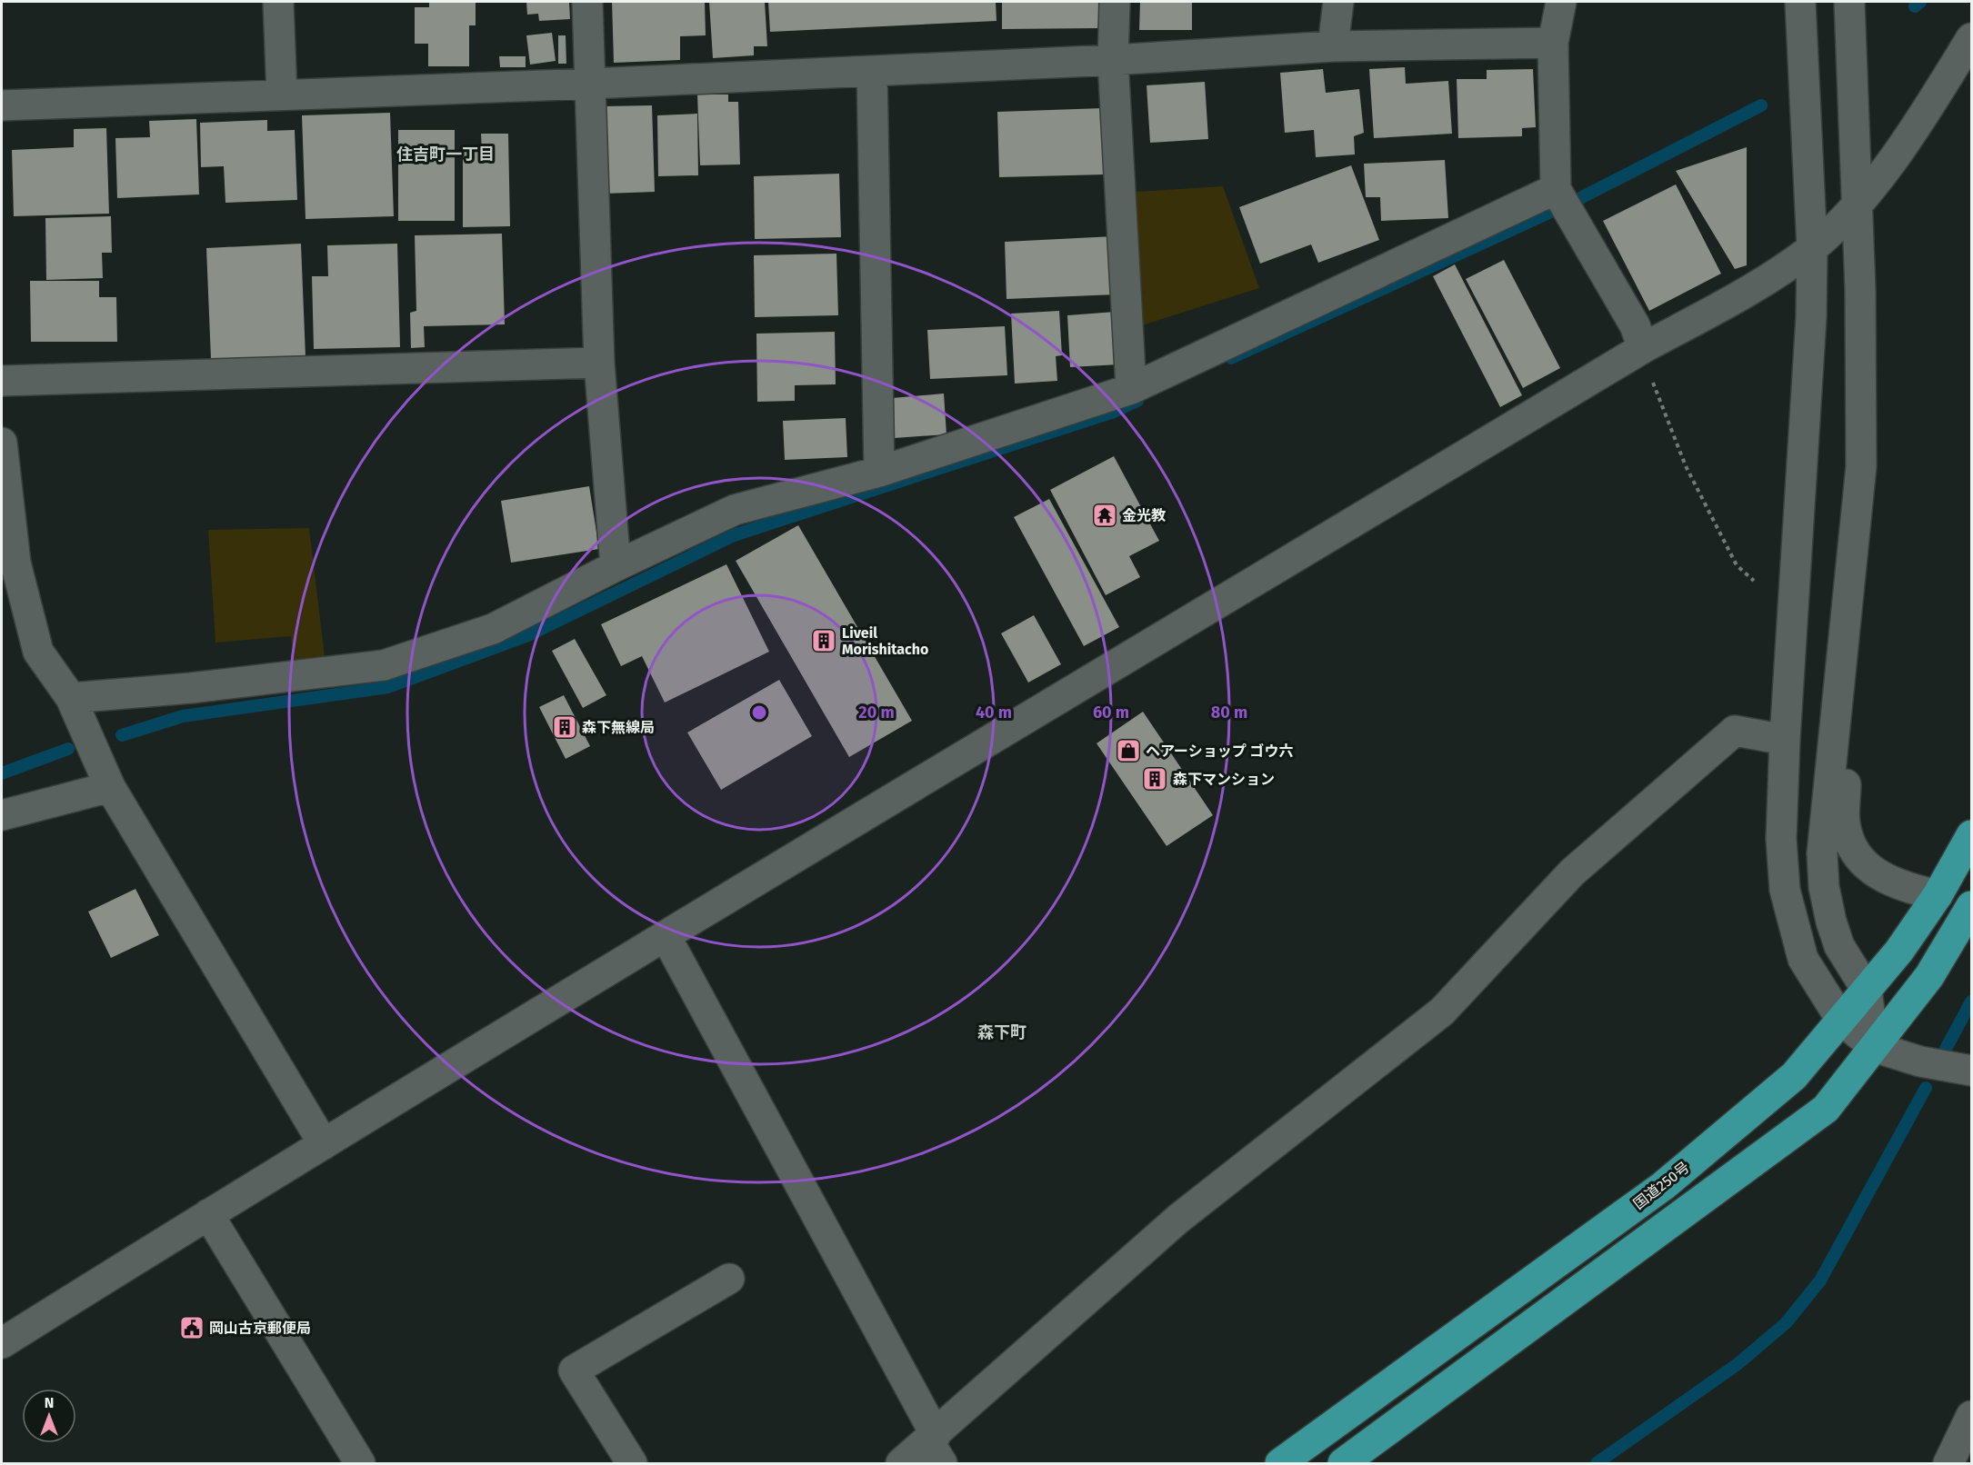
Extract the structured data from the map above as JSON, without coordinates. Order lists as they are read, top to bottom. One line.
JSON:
{"streets":{"highway":["国道250号"]},"districts":["住吉町一丁目","森下町"],"places":{"temple":["金光教"],"building":["Liveil Morishitacho","森下無線局","森下マンション"],"shop":["ヘアーショップ ゴウ六"],"public building":["岡山古京郵便局"]},"north":"top","rings":["20 m","40 m","60 m","80 m"]}
